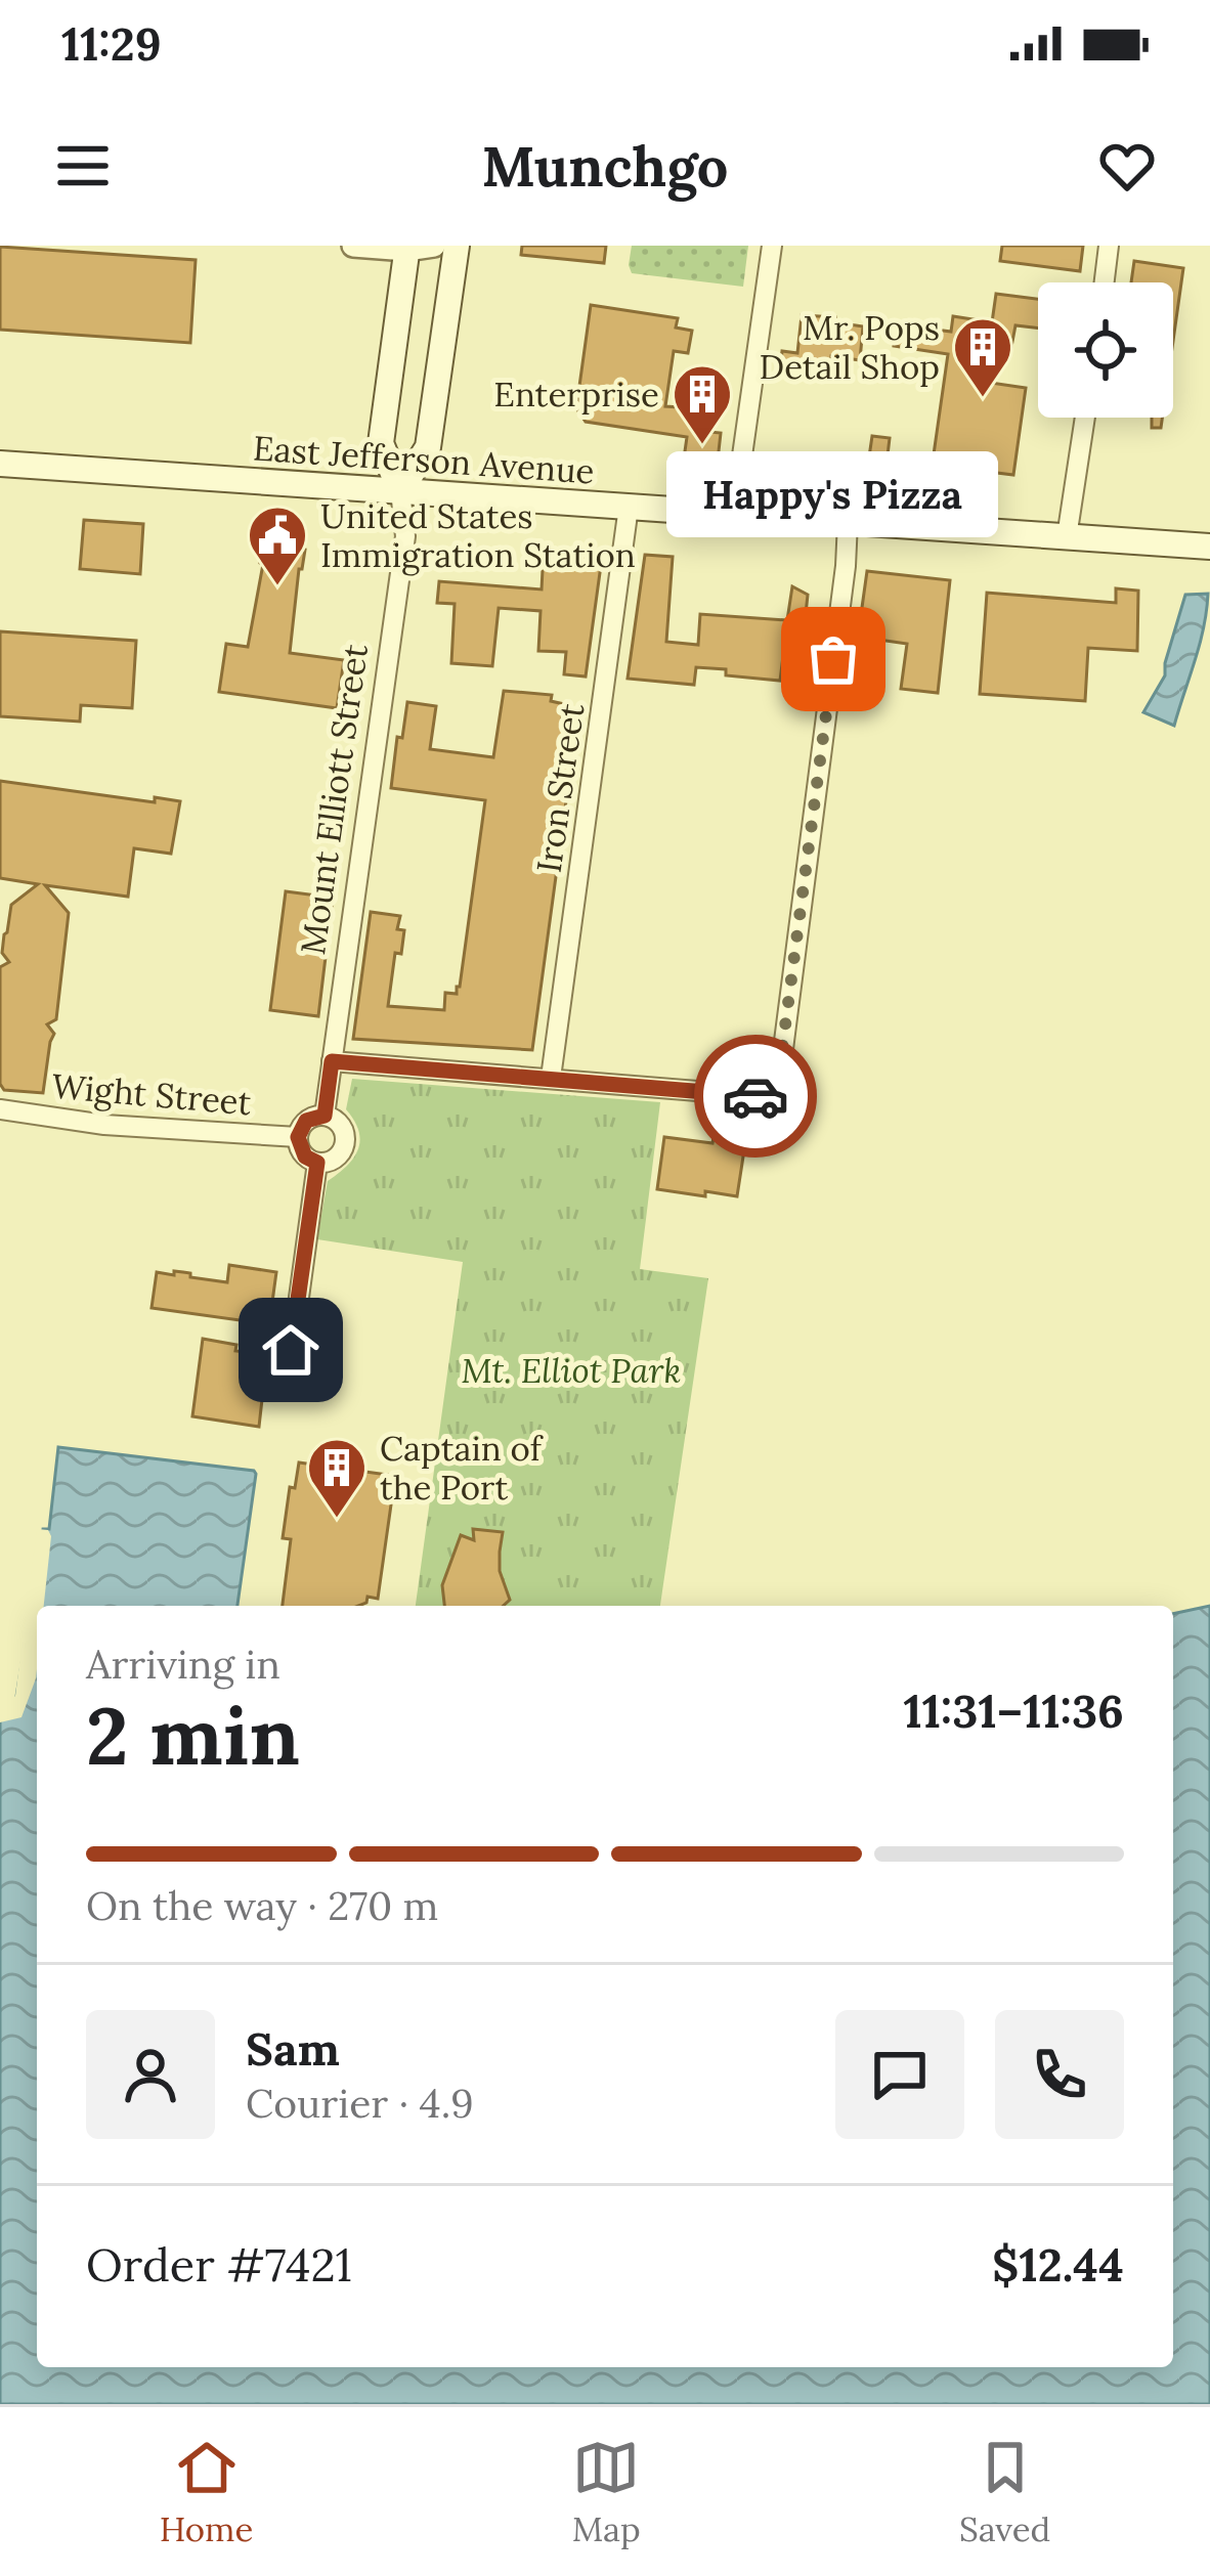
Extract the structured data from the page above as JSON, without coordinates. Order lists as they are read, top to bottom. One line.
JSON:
{"streets":{"main road":["East Jefferson Avenue","Mount Elliott Street"],"street":["Iron Street","Wight Street"]},"crossings":[["East Jefferson Avenue","Iron Street"],["East Jefferson Avenue","Mount Elliott Street"],["Mount Elliott Street","Wight Street"]],"parks":["Mt. Elliot Park"],"places":{"building":["Mr. Pops Detail Shop","Enterprise","Captain of the Port"],"public building":["United States Immigration Station"],"other":["Happy's Pizza"]},"page":{"status":"11:29","header":"Munchgo","bubble":"Happy's Pizza","heading":["2 min","Arriving in","11:31–11:36"],"panel":["Sam","Courier · 4.9","Order #7421","$12.44"],"bar":"On the way · 270 m","tabs":["Home","Map","Saved"]}}
